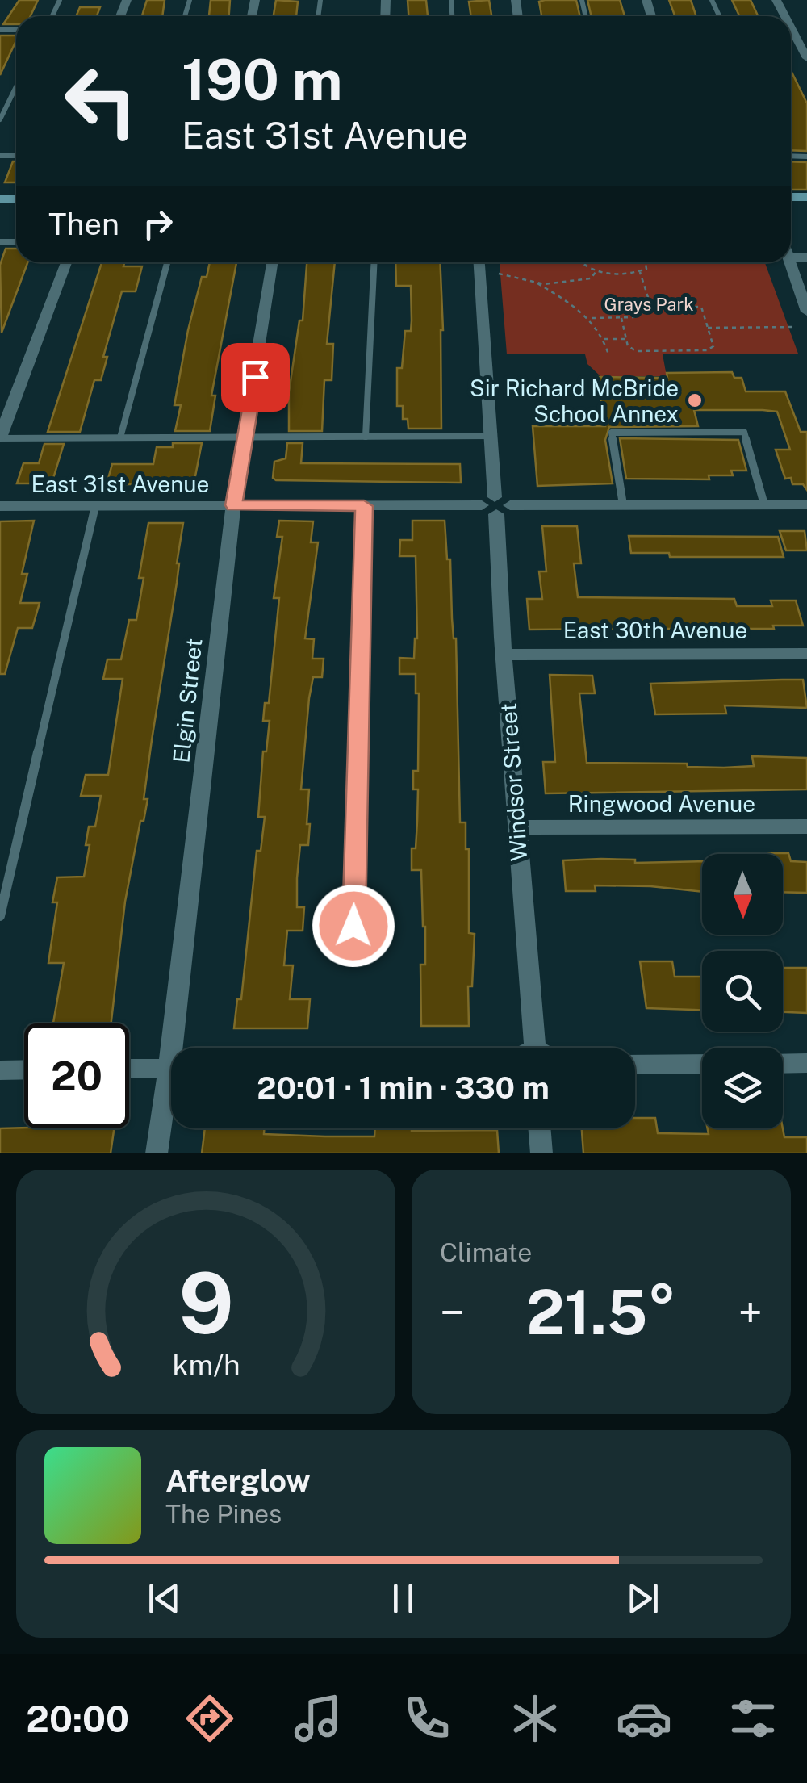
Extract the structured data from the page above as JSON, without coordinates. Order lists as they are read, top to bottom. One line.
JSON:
{"streets":{"street":["East 31st Avenue","East 30th Avenue","Elgin Street","Windsor Street","Ringwood Avenue"]},"crossings":[["East 31st Avenue","Elgin Street"],["East 31st Avenue","Windsor Street"],["East 30th Avenue","Windsor Street"],["Windsor Street","Ringwood Avenue"]],"parks":["Grays Park"],"places":["Sir Richard McBride School Annex"],"north":"bottom","page":{"turn":["190 m","East 31st Avenue"],"then":"Then","limit":"20","trip":"20:01 · 1 min · 330 m","tile":"Climate","heat":["−","21.5°","+"],"song":["Afterglow","The Pines"],"tabs":"20:00","gauge":["9","km/h"]}}
